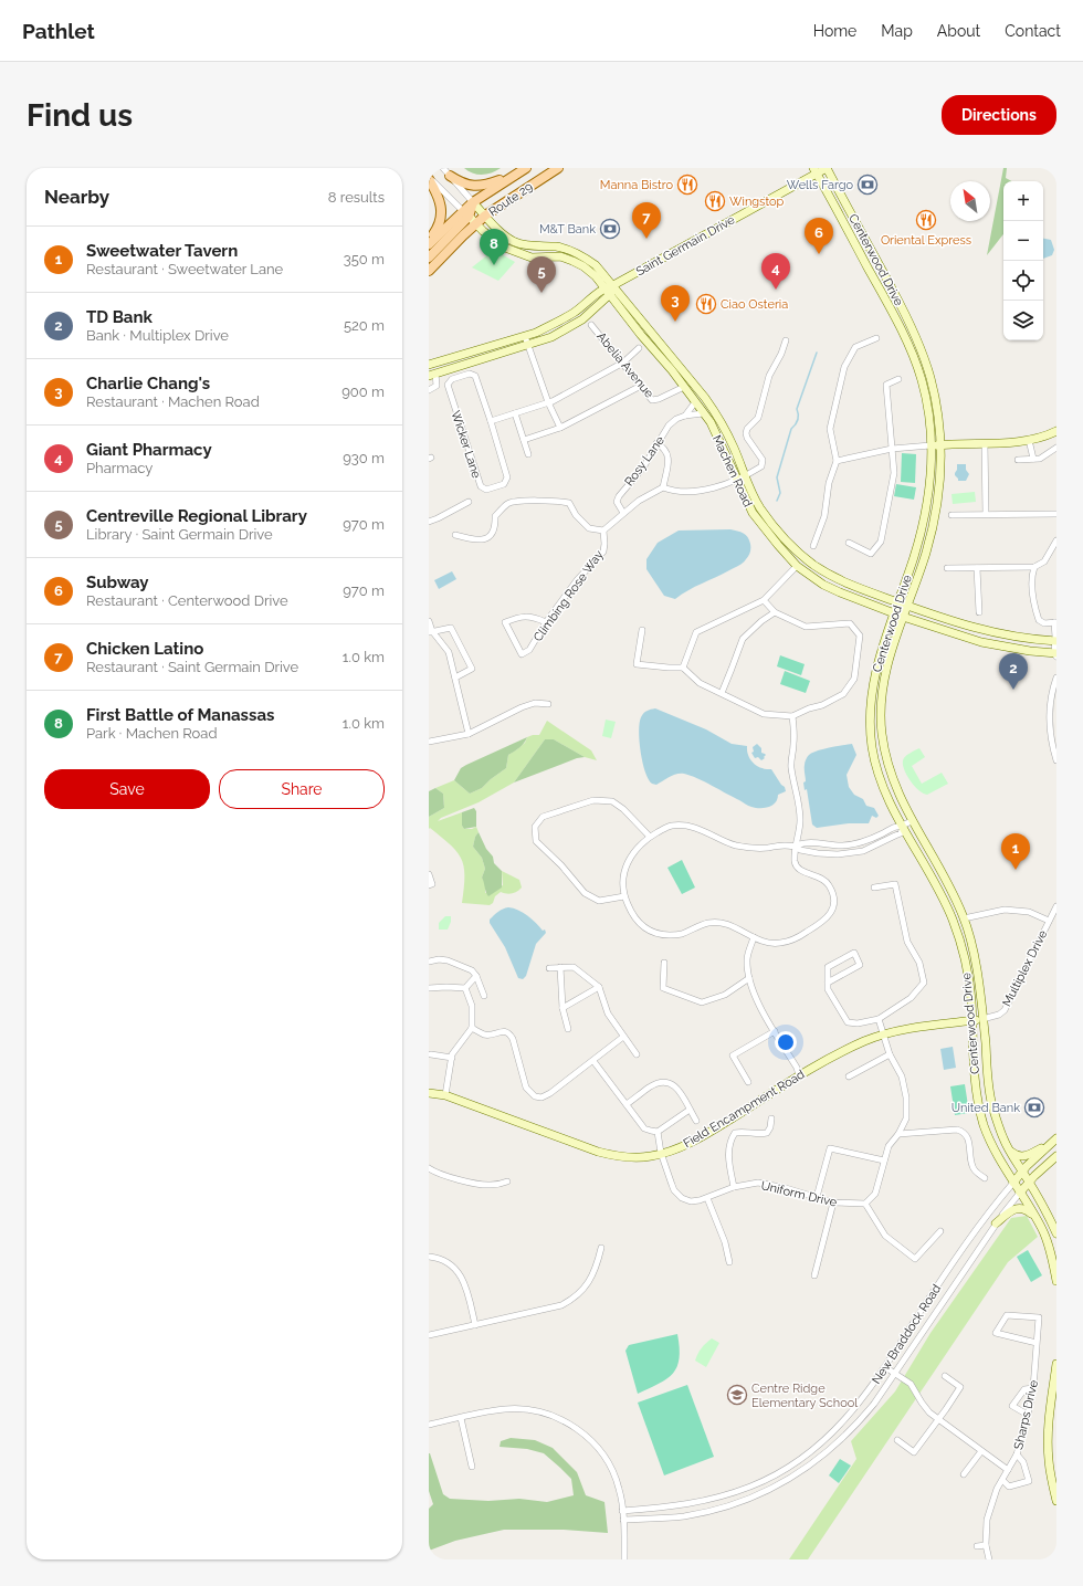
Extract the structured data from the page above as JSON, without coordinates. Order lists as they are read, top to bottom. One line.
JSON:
{"streets":{"main road":["Route 29"],"street":["Saint Germain Drive","Centerwood Drive","Abelia Avenue","Wicker Lane","Rosy Lane","Machen Road","Climbing Rose Way","Multiplex Drive","Field Encampment Road","Uniform Drive","New Braddock Road","Sharps Drive"]},"crossings":[["Route 29","Machen Road"],["Saint Germain Drive","Centerwood Drive"],["Saint Germain Drive","Machen Road"],["Centerwood Drive","Machen Road"],["Centerwood Drive","Multiplex Drive"],["Centerwood Drive","Field Encampment Road"],["Centerwood Drive","New Braddock Road"],["Abelia Avenue","Machen Road"],["Rosy Lane","Machen Road"],["Multiplex Drive","Field Encampment Road"],["Field Encampment Road","Uniform Drive"]],"places":{"restaurant":["Manna Bistro","Wingstop","Oriental Express","Ciao Osteria"],"bank":["Wells Fargo","M&T Bank","United Bank"],"school or university":["Centre Ridge Elementary School"]},"north":"top left","page":{"header":"Pathlet","nav":["Home","Map","About","Contact"],"buttons":["Directions",["Save","Share"]],"title":"Find us","heading":["Nearby","8 results"],"map_buttons":["+","−"],"pins":["7","6","8","4","5","3","2","1"],"list":[{"mark":"1","name":"Sweetwater Tavern","note":"Restaurant · Sweetwater Lane","value":"350 m"},{"mark":"2","name":"TD Bank","note":"Bank · Multiplex Drive","value":"520 m"},{"mark":"3","name":"Charlie Chang's","note":"Restaurant · Machen Road","value":"900 m"},{"mark":"4","name":"Giant Pharmacy","note":"Pharmacy","value":"930 m"},{"mark":"5","name":"Centreville Regional Library","note":"Library · Saint Germain Drive","value":"970 m"},{"mark":"6","name":"Subway","note":"Restaurant · Centerwood Drive","value":"970 m"},{"mark":"7","name":"Chicken Latino","note":"Restaurant · Saint Germain Drive","value":"1.0 km"},{"mark":"8","name":"First Battle of Manassas","note":"Park · Machen Road","value":"1.0 km"}]}}
